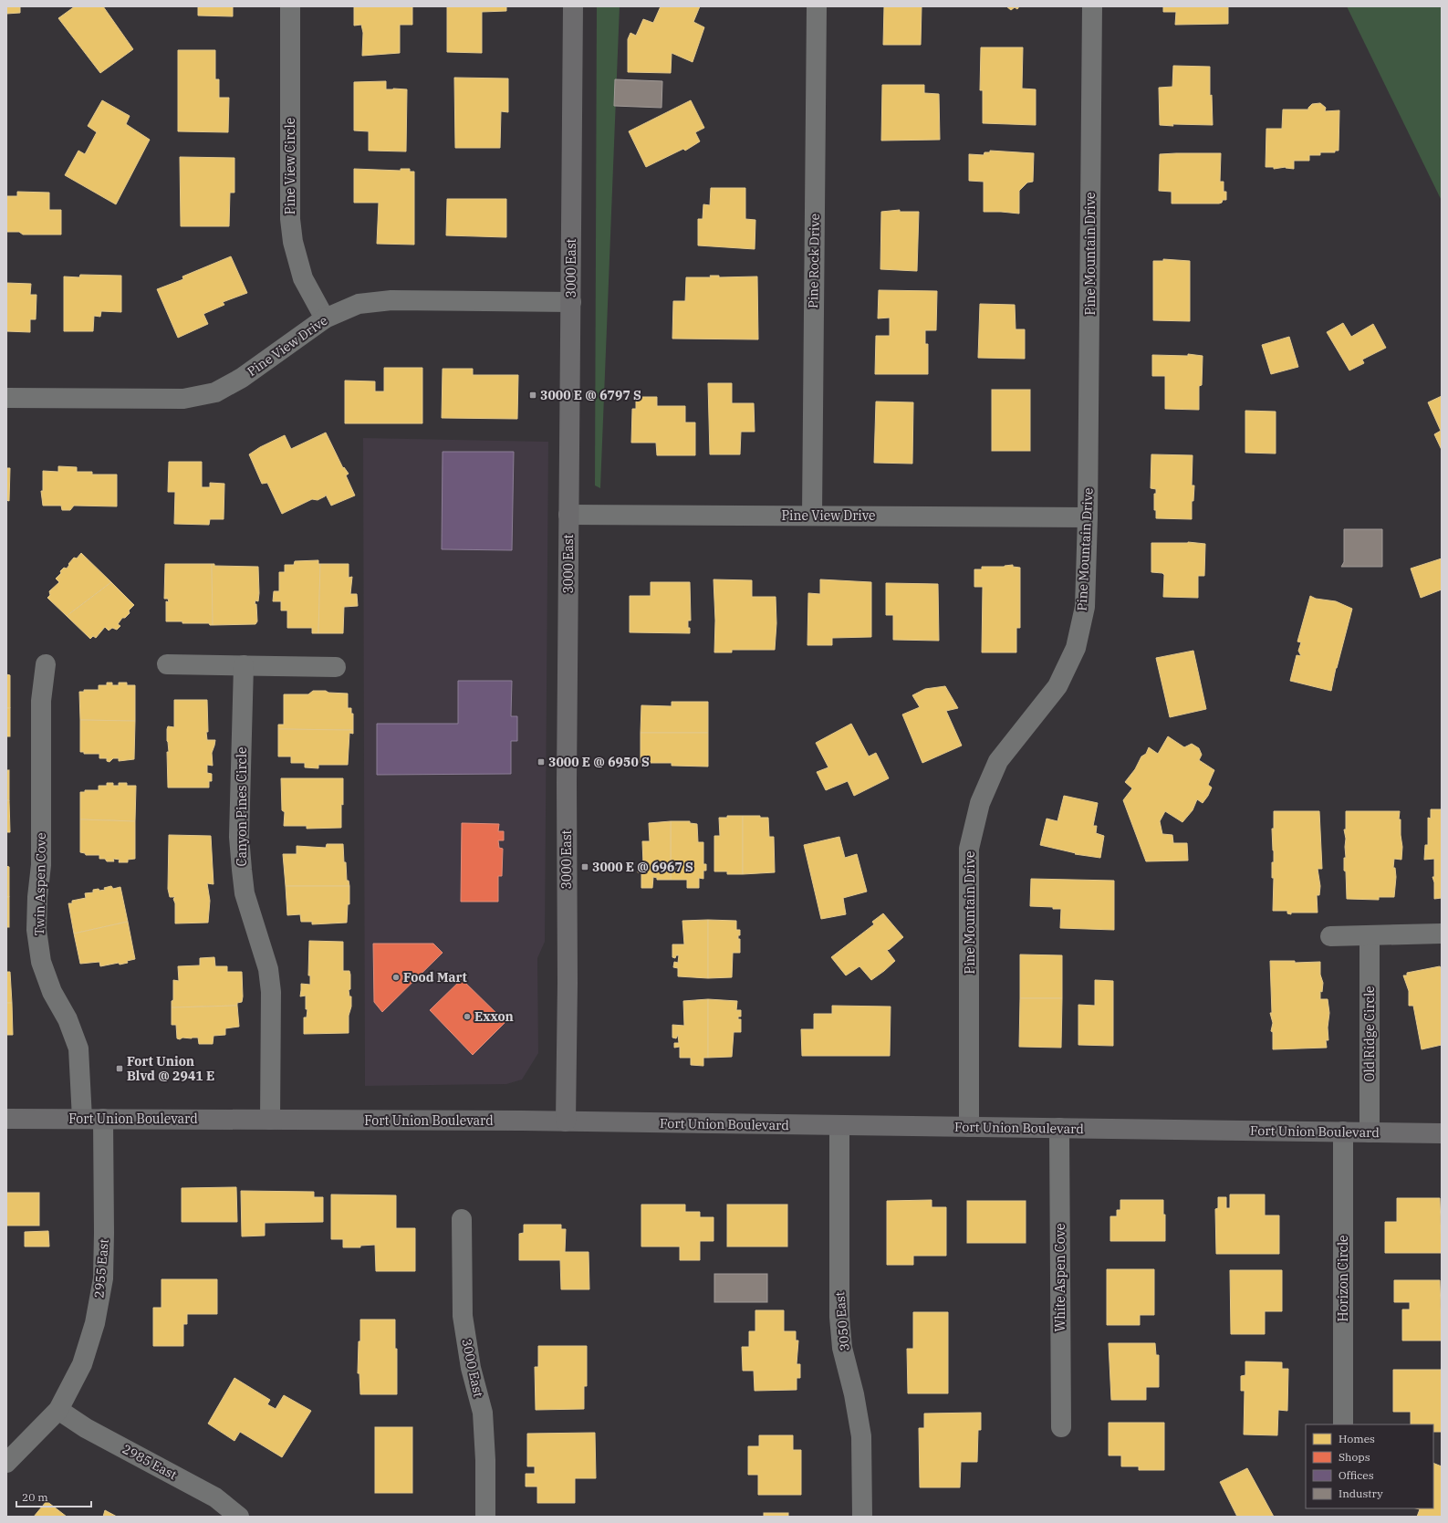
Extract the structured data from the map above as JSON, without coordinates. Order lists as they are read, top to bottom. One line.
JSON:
{"streets":{"main road":["3000 East","Fort Union Boulevard"],"street":["Pine View Circle","Pine Mountain Drive","Pine Rock Drive","Pine View Drive","Canyon Pines Circle","Twin Aspen Cove","Old Ridge Circle","2955 East","White Aspen Cove","Horizon Circle","3050 East","2985 East"]},"crossings":[["Pine View Circle","Pine View Drive"],["Pine Mountain Drive","Pine View Drive"],["Pine Mountain Drive","Fort Union Boulevard"],["Pine Rock Drive","Pine View Drive"],["3000 East","Pine View Drive"],["3000 East","Fort Union Boulevard"],["Canyon Pines Circle","Fort Union Boulevard"],["Twin Aspen Cove","Fort Union Boulevard"],["Old Ridge Circle","Fort Union Boulevard"],["Fort Union Boulevard","2955 East"],["Fort Union Boulevard","White Aspen Cove"],["Fort Union Boulevard","Horizon Circle"],["Fort Union Boulevard","3050 East"],["2955 East","2985 East"]],"places":{"transit":["3000 E @ 6797 S","3000 E @ 6950 S","3000 E @ 6967 S","Fort Union Blvd @ 2941 E"],"other":["Food Mart","Exxon"]},"legend":["Homes","Shops","Offices","Industry"],"scale_bar":"20 m"}
